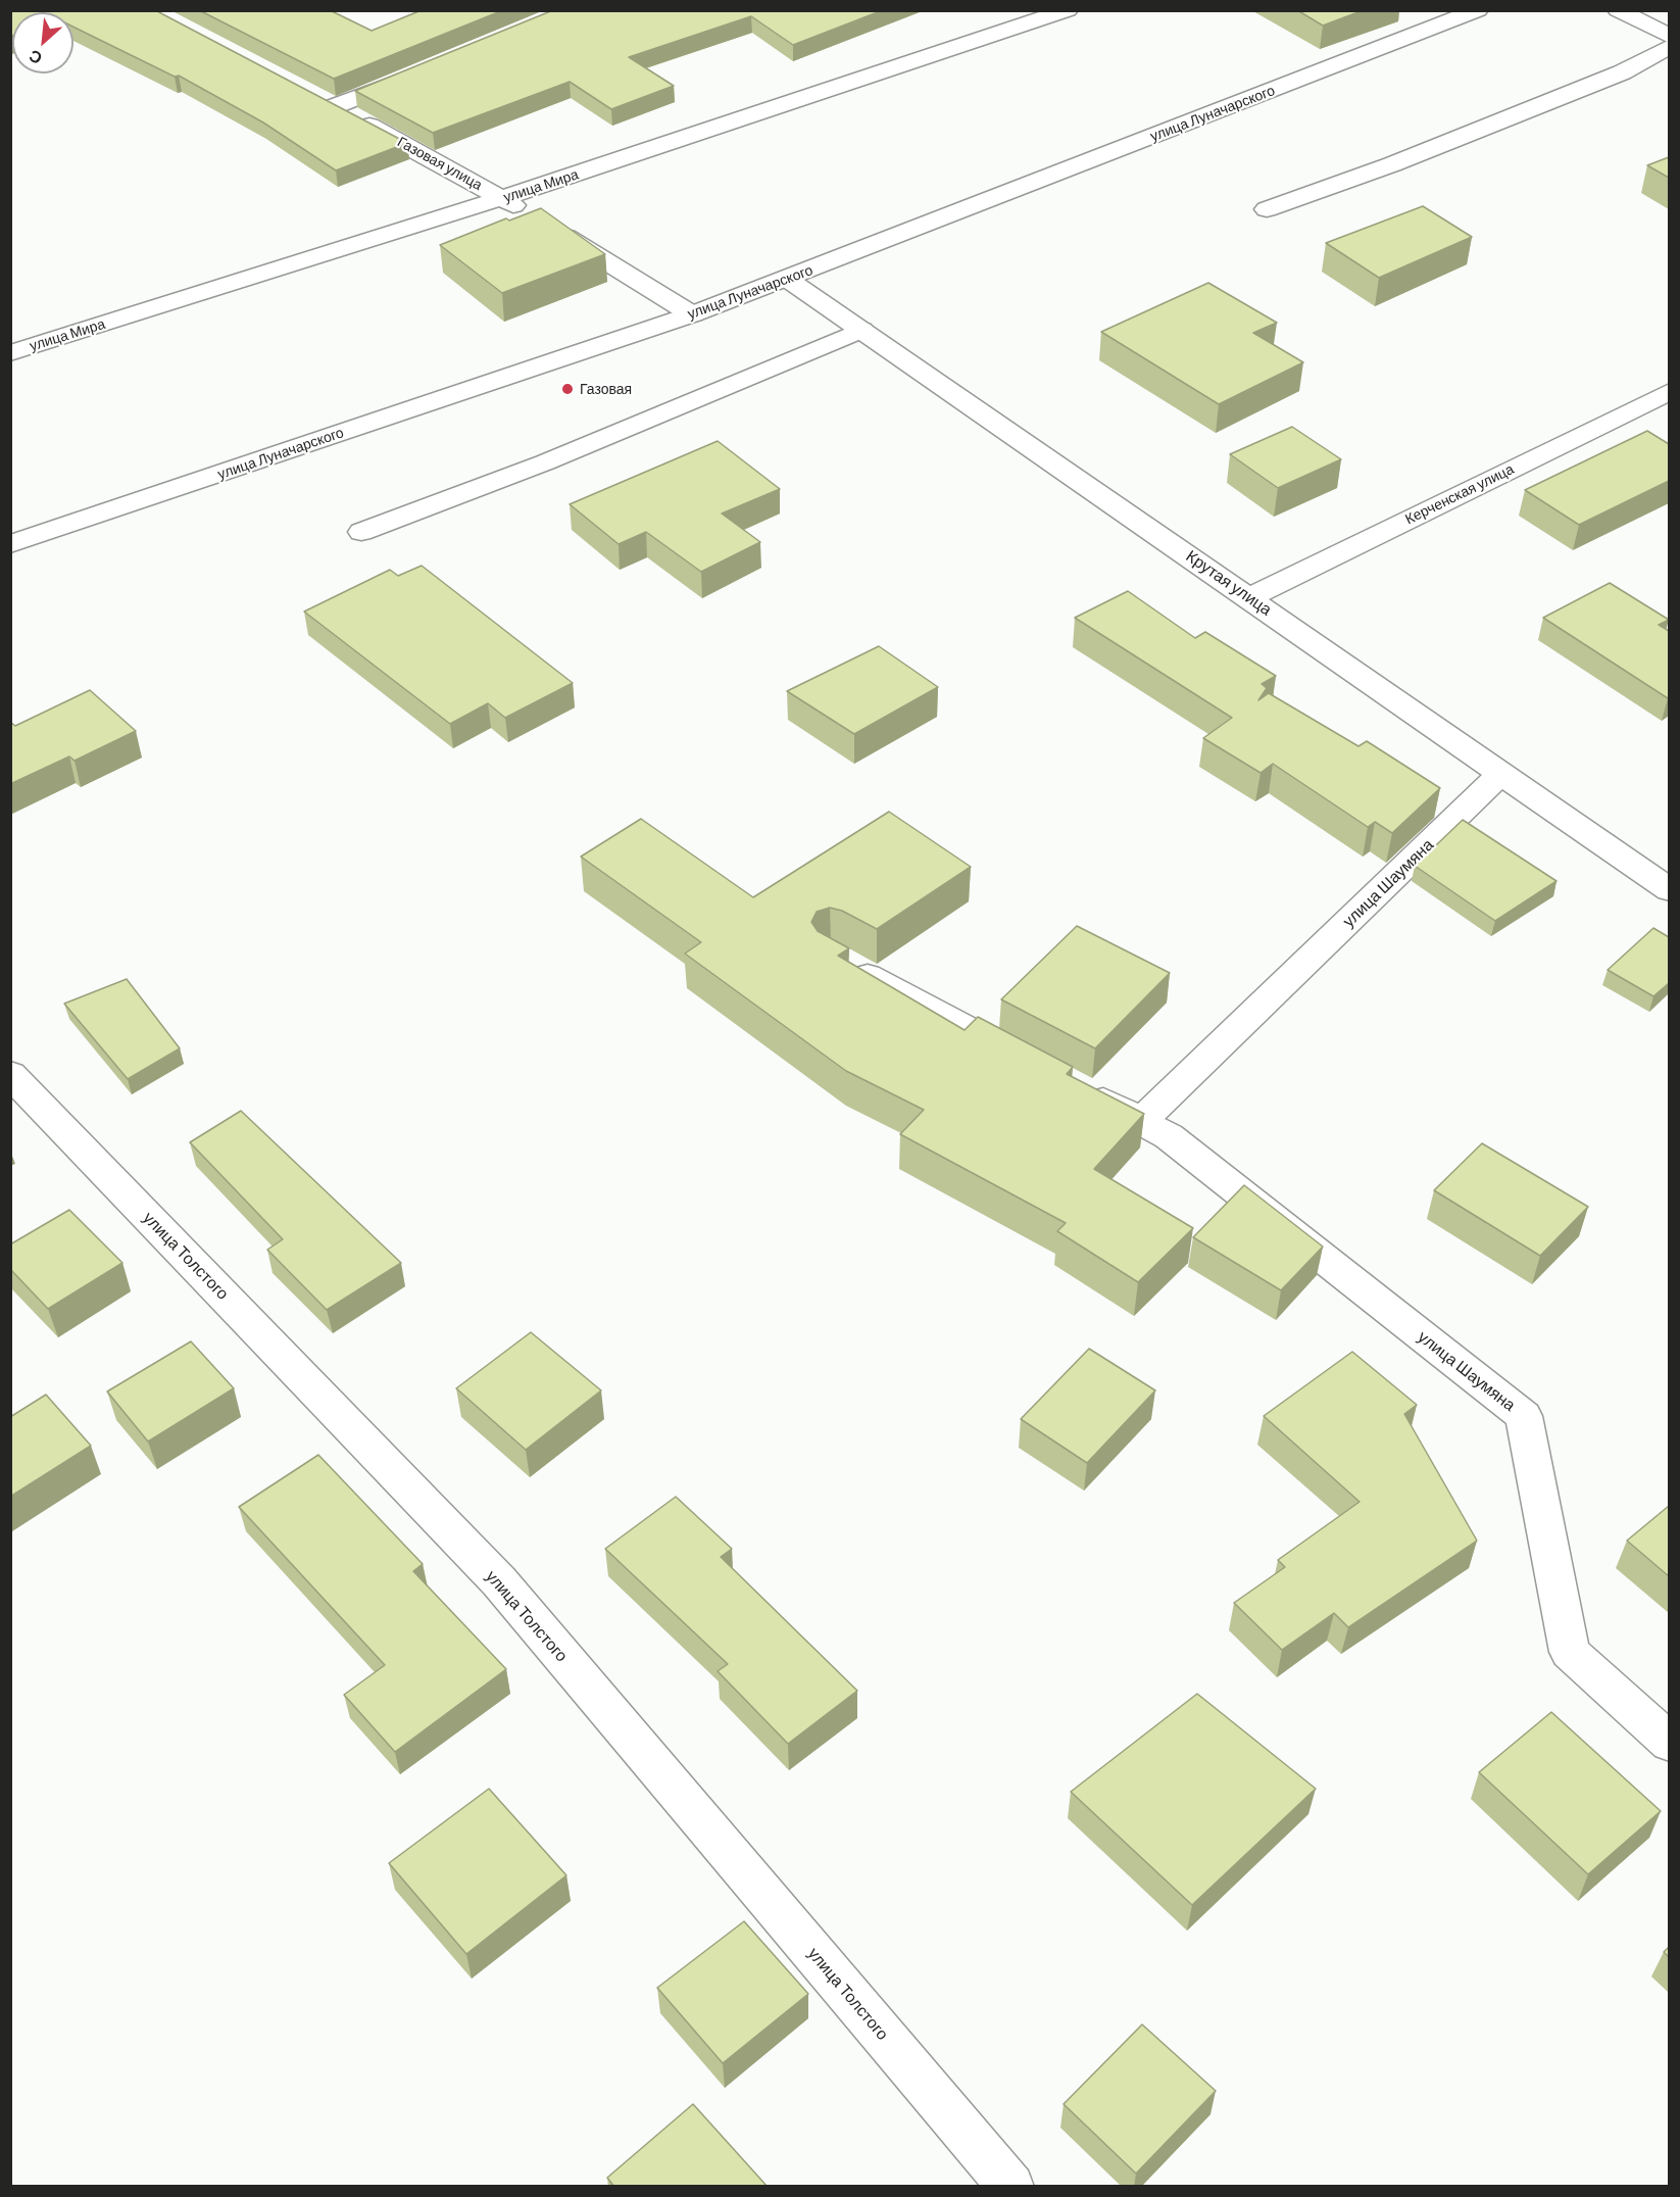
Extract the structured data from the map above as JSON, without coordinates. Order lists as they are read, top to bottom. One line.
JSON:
{"streets":{"street":["улица Луначарского","Газовая улица","улица Мира","Керченская улица","Крутая улица","улица Шаумяна","улица Толстого"]},"crossings":[["улица Луначарского","Крутая улица"],["Газовая улица","улица Мира"],["Керченская улица","Крутая улица"],["Крутая улица","улица Шаумяна"]],"places":["Газовая"],"north":"bottom left"}
